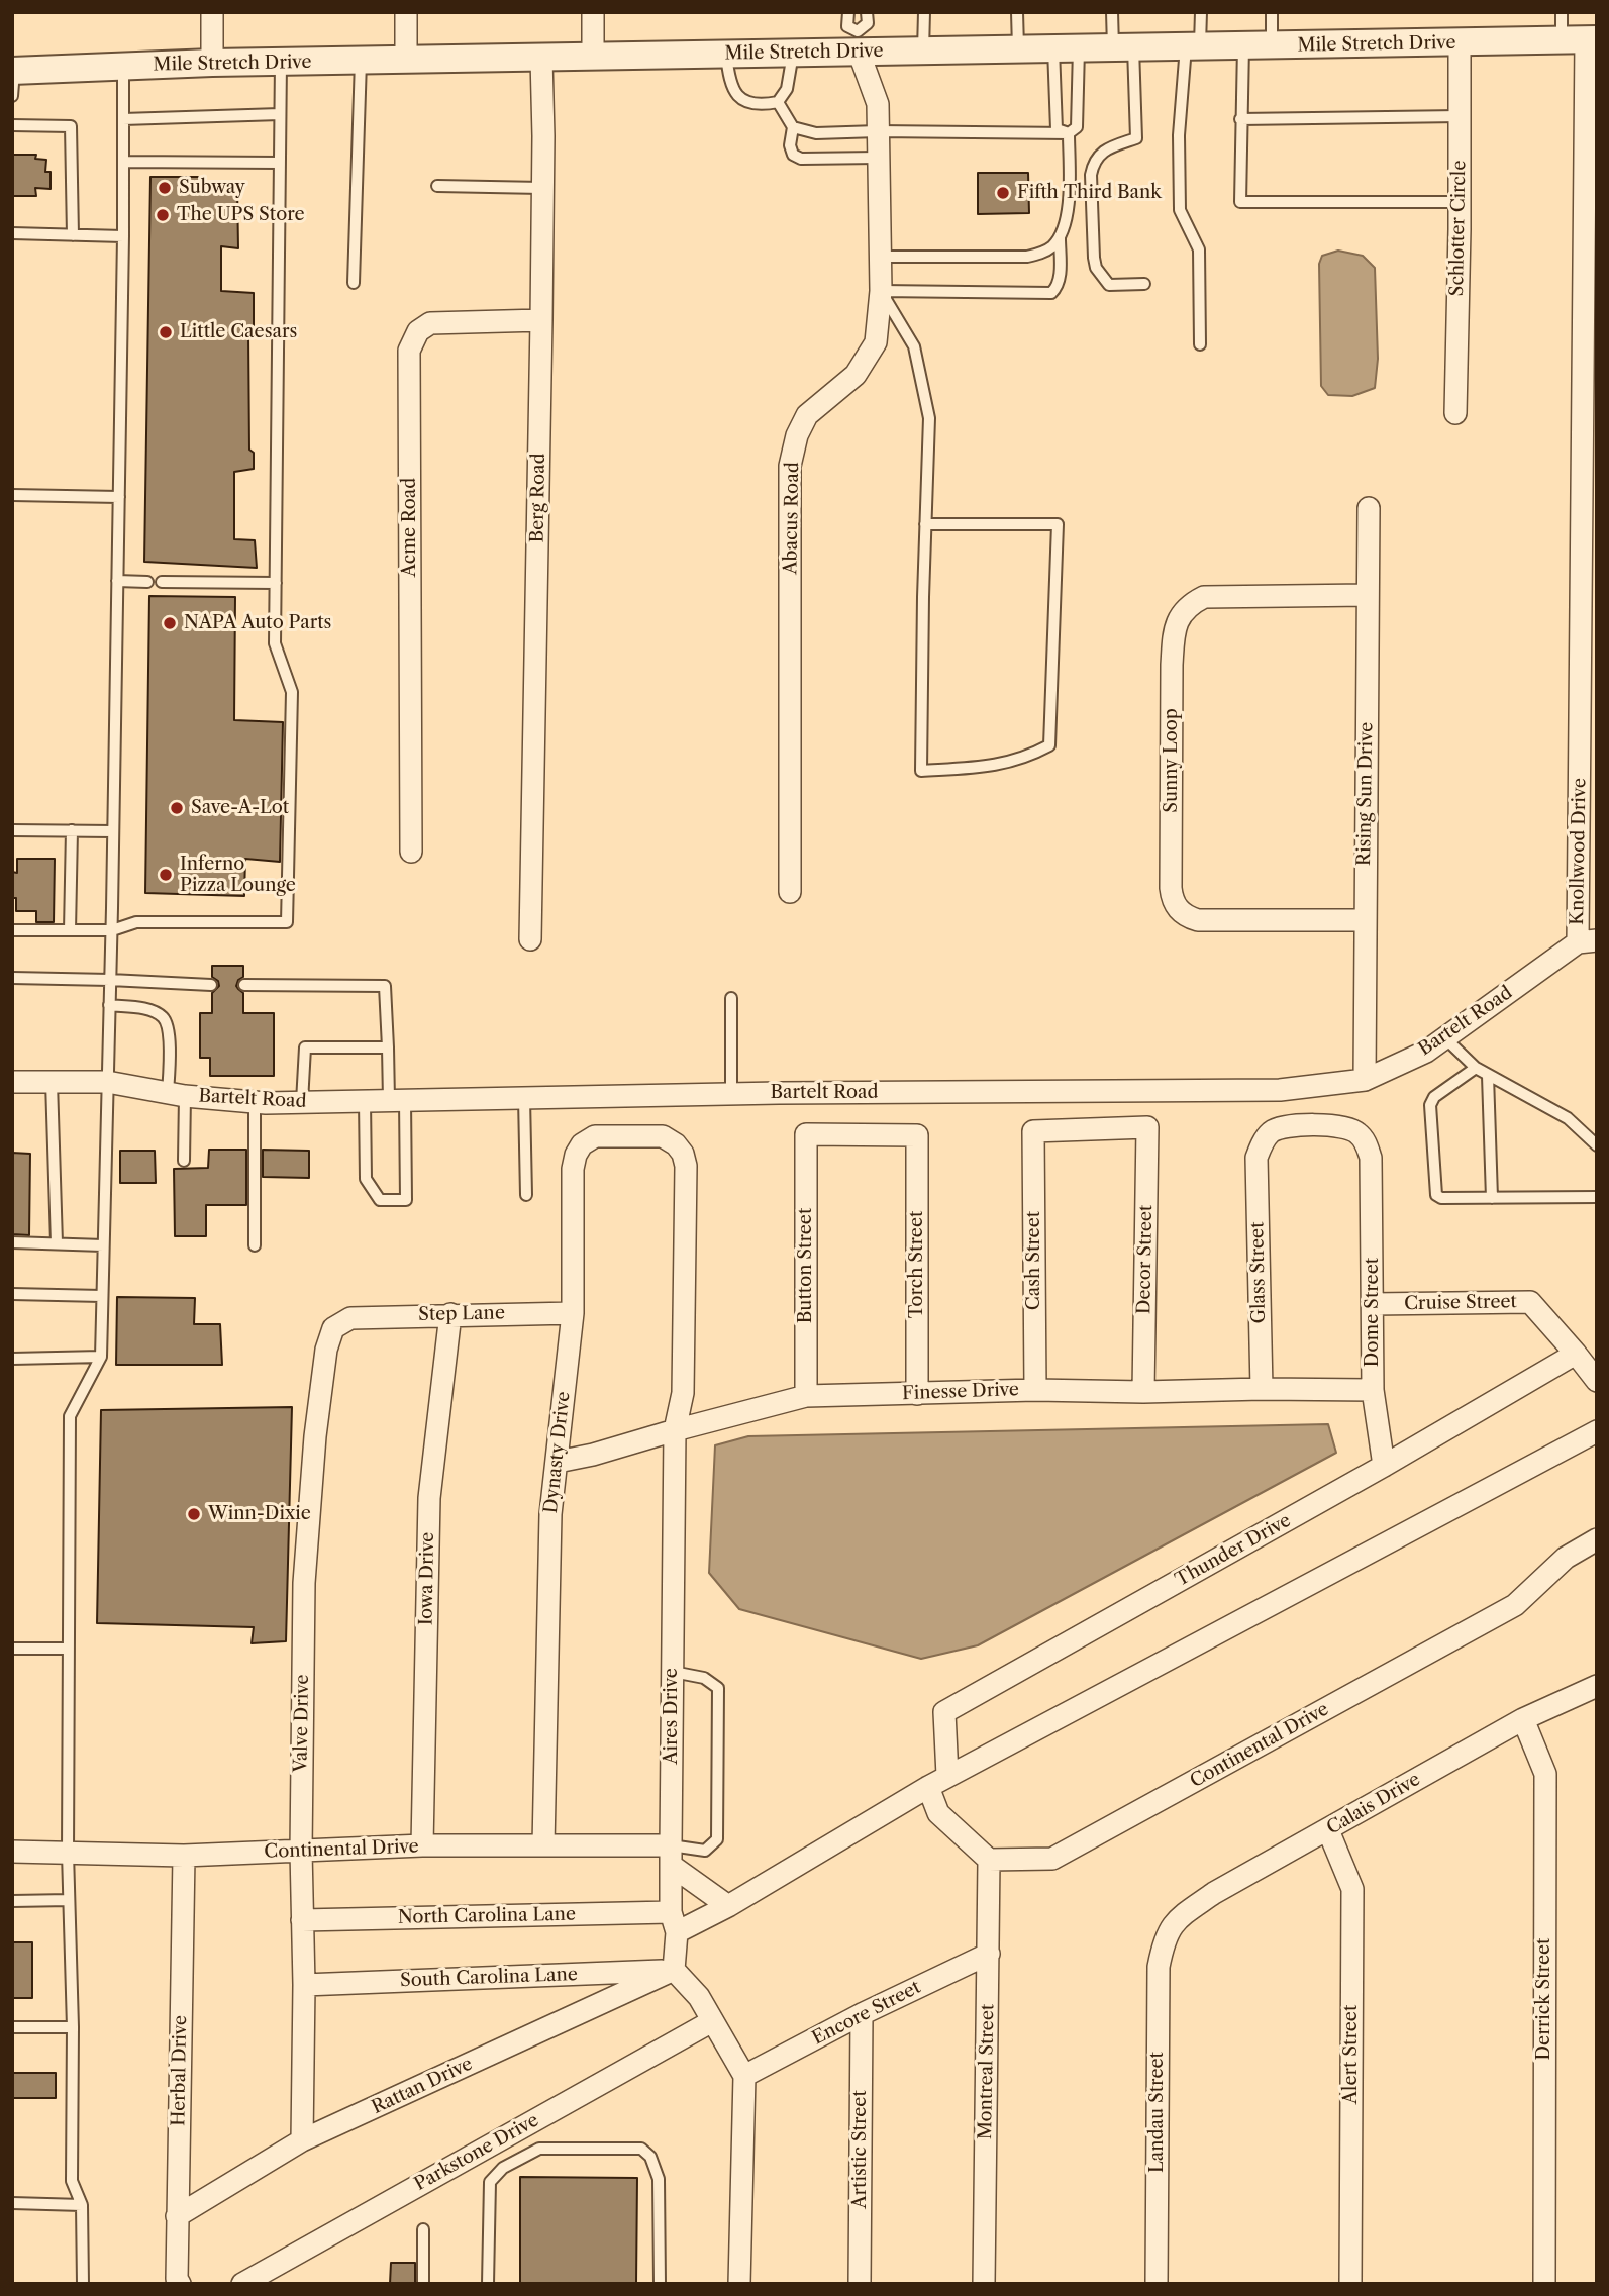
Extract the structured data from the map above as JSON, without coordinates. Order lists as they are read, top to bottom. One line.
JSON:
{"streets":{"street":["Mile Stretch Drive","Schlotter Circle","Berg Road","Abacus Road","Acme Road","Sunny Loop","Rising Sun Drive","Knollwood Drive","Bartelt Road","Decor Street","Cash Street","Torch Street","Button Street","Glass Street","Cruise Street","Dome Street","Step Lane","Finesse Drive","Dynasty Drive","Thunder Drive","Iowa Drive","Aires Drive","Valve Drive","Continental Drive","Calais Drive","North Carolina Lane","South Carolina Lane","Derrick Street","Encore Street","Alert Street","Herbal Drive","Montreal Street","Rattan Drive","Landau Street","Artistic Street","Parkstone Drive"]},"crossings":[["Mile Stretch Drive","Schlotter Circle"],["Mile Stretch Drive","Berg Road"],["Mile Stretch Drive","Abacus Road"],["Mile Stretch Drive","Knollwood Drive"],["Berg Road","Acme Road"],["Sunny Loop","Rising Sun Drive"],["Rising Sun Drive","Bartelt Road"],["Knollwood Drive","Bartelt Road"],["Decor Street","Cash Street"],["Decor Street","Finesse Drive"],["Cash Street","Finesse Drive"],["Torch Street","Button Street"],["Torch Street","Finesse Drive"],["Button Street","Finesse Drive"],["Glass Street","Dome Street"],["Glass Street","Finesse Drive"],["Cruise Street","Dome Street"],["Cruise Street","Thunder Drive"],["Dome Street","Finesse Drive"],["Dome Street","Thunder Drive"],["Step Lane","Dynasty Drive"],["Step Lane","Iowa Drive"],["Step Lane","Valve Drive"],["Finesse Drive","Dynasty Drive"],["Finesse Drive","Aires Drive"],["Dynasty Drive","Aires Drive"],["Dynasty Drive","Continental Drive"],["Iowa Drive","Continental Drive"],["Aires Drive","Continental Drive"],["Aires Drive","North Carolina Lane"],["Aires Drive","South Carolina Lane"],["Aires Drive","Rattan Drive"],["Valve Drive","Continental Drive"],["Valve Drive","North Carolina Lane"],["Valve Drive","South Carolina Lane"],["Valve Drive","Rattan Drive"],["Continental Drive","Herbal Drive"],["Continental Drive","Montreal Street"],["Calais Drive","Derrick Street"],["Calais Drive","Alert Street"],["Calais Drive","Landau Street"],["South Carolina Lane","Rattan Drive"],["Encore Street","Montreal Street"],["Encore Street","Artistic Street"],["Herbal Drive","Rattan Drive"]],"places":["Subway","Fifth Third Bank","The UPS Store","Little Caesars","NAPA Auto Parts","Save-A-Lot","Inferno Pizza Lounge","Winn-Dixie"]}
